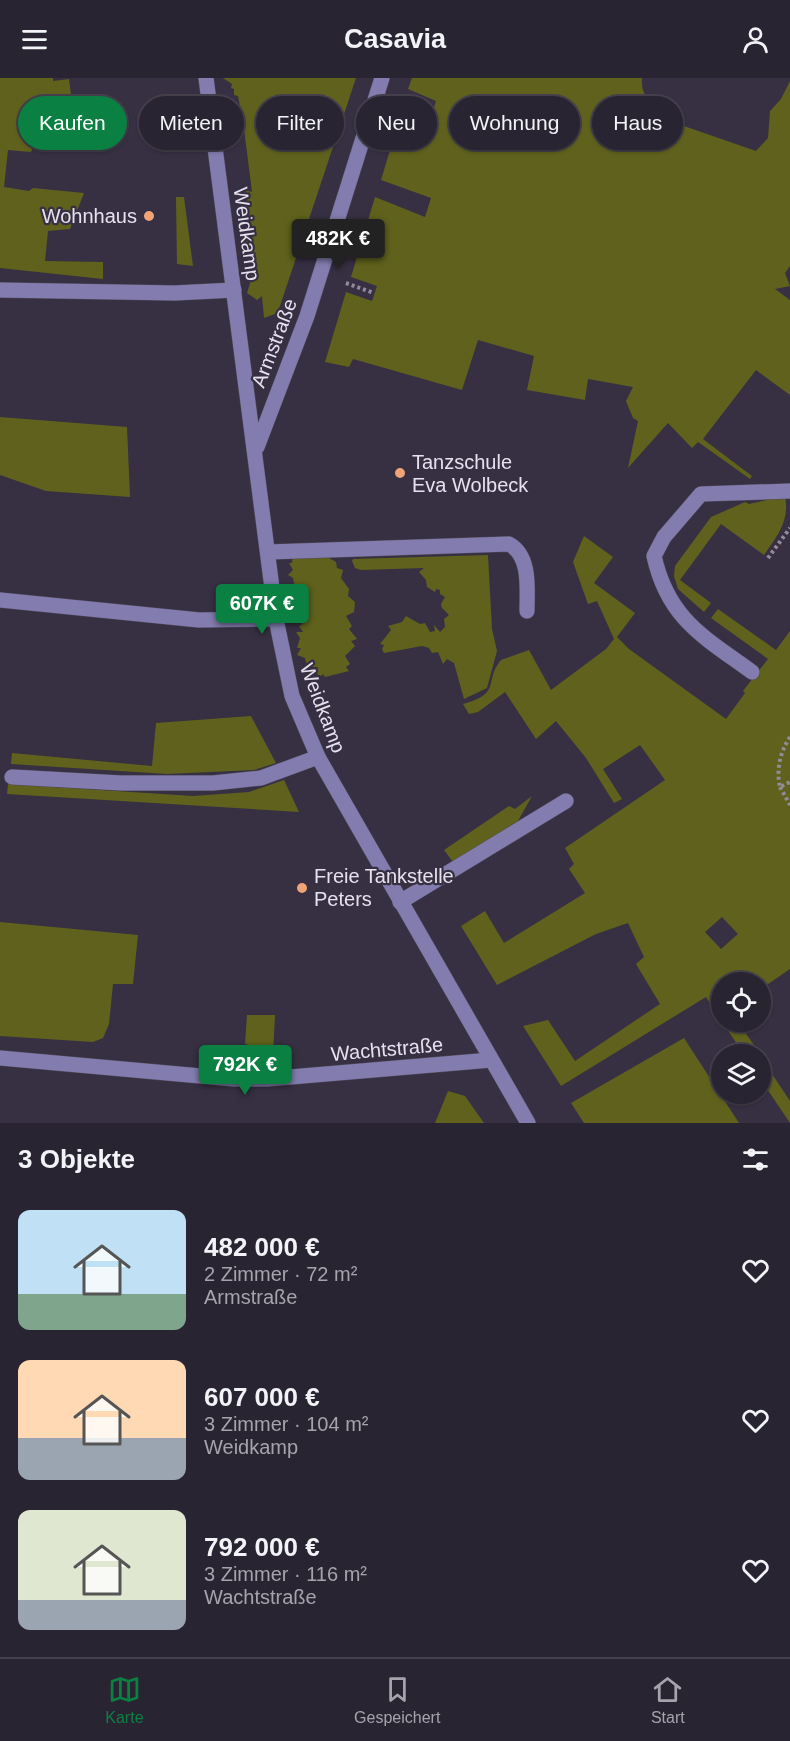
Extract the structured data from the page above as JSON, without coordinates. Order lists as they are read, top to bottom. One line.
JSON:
{"streets":{"street":["Weidkamp","Armstraße","Wachtstraße"]},"crossings":[["Weidkamp","Armstraße"],["Weidkamp","Wachtstraße"]],"places":["Wohnhaus","Tanzschule Eva Wolbeck","Freie Tankstelle Peters"],"page":{"header":"Casavia","chip":["Kaufen","Mieten","Filter","Neu","Wohnung","Haus"],"price":["482K €","607K €","792K €"],"heading":"3 Objekte","list":[{"name":"482 000 €","note":"2 Zimmer · 72 m² · Armstraße"},{"name":"607 000 €","note":"3 Zimmer · 104 m² · Weidkamp"},{"name":"792 000 €","note":"3 Zimmer · 116 m² · Wachtstraße"}],"tabs":["Karte","Gespeichert","Start"]}}
